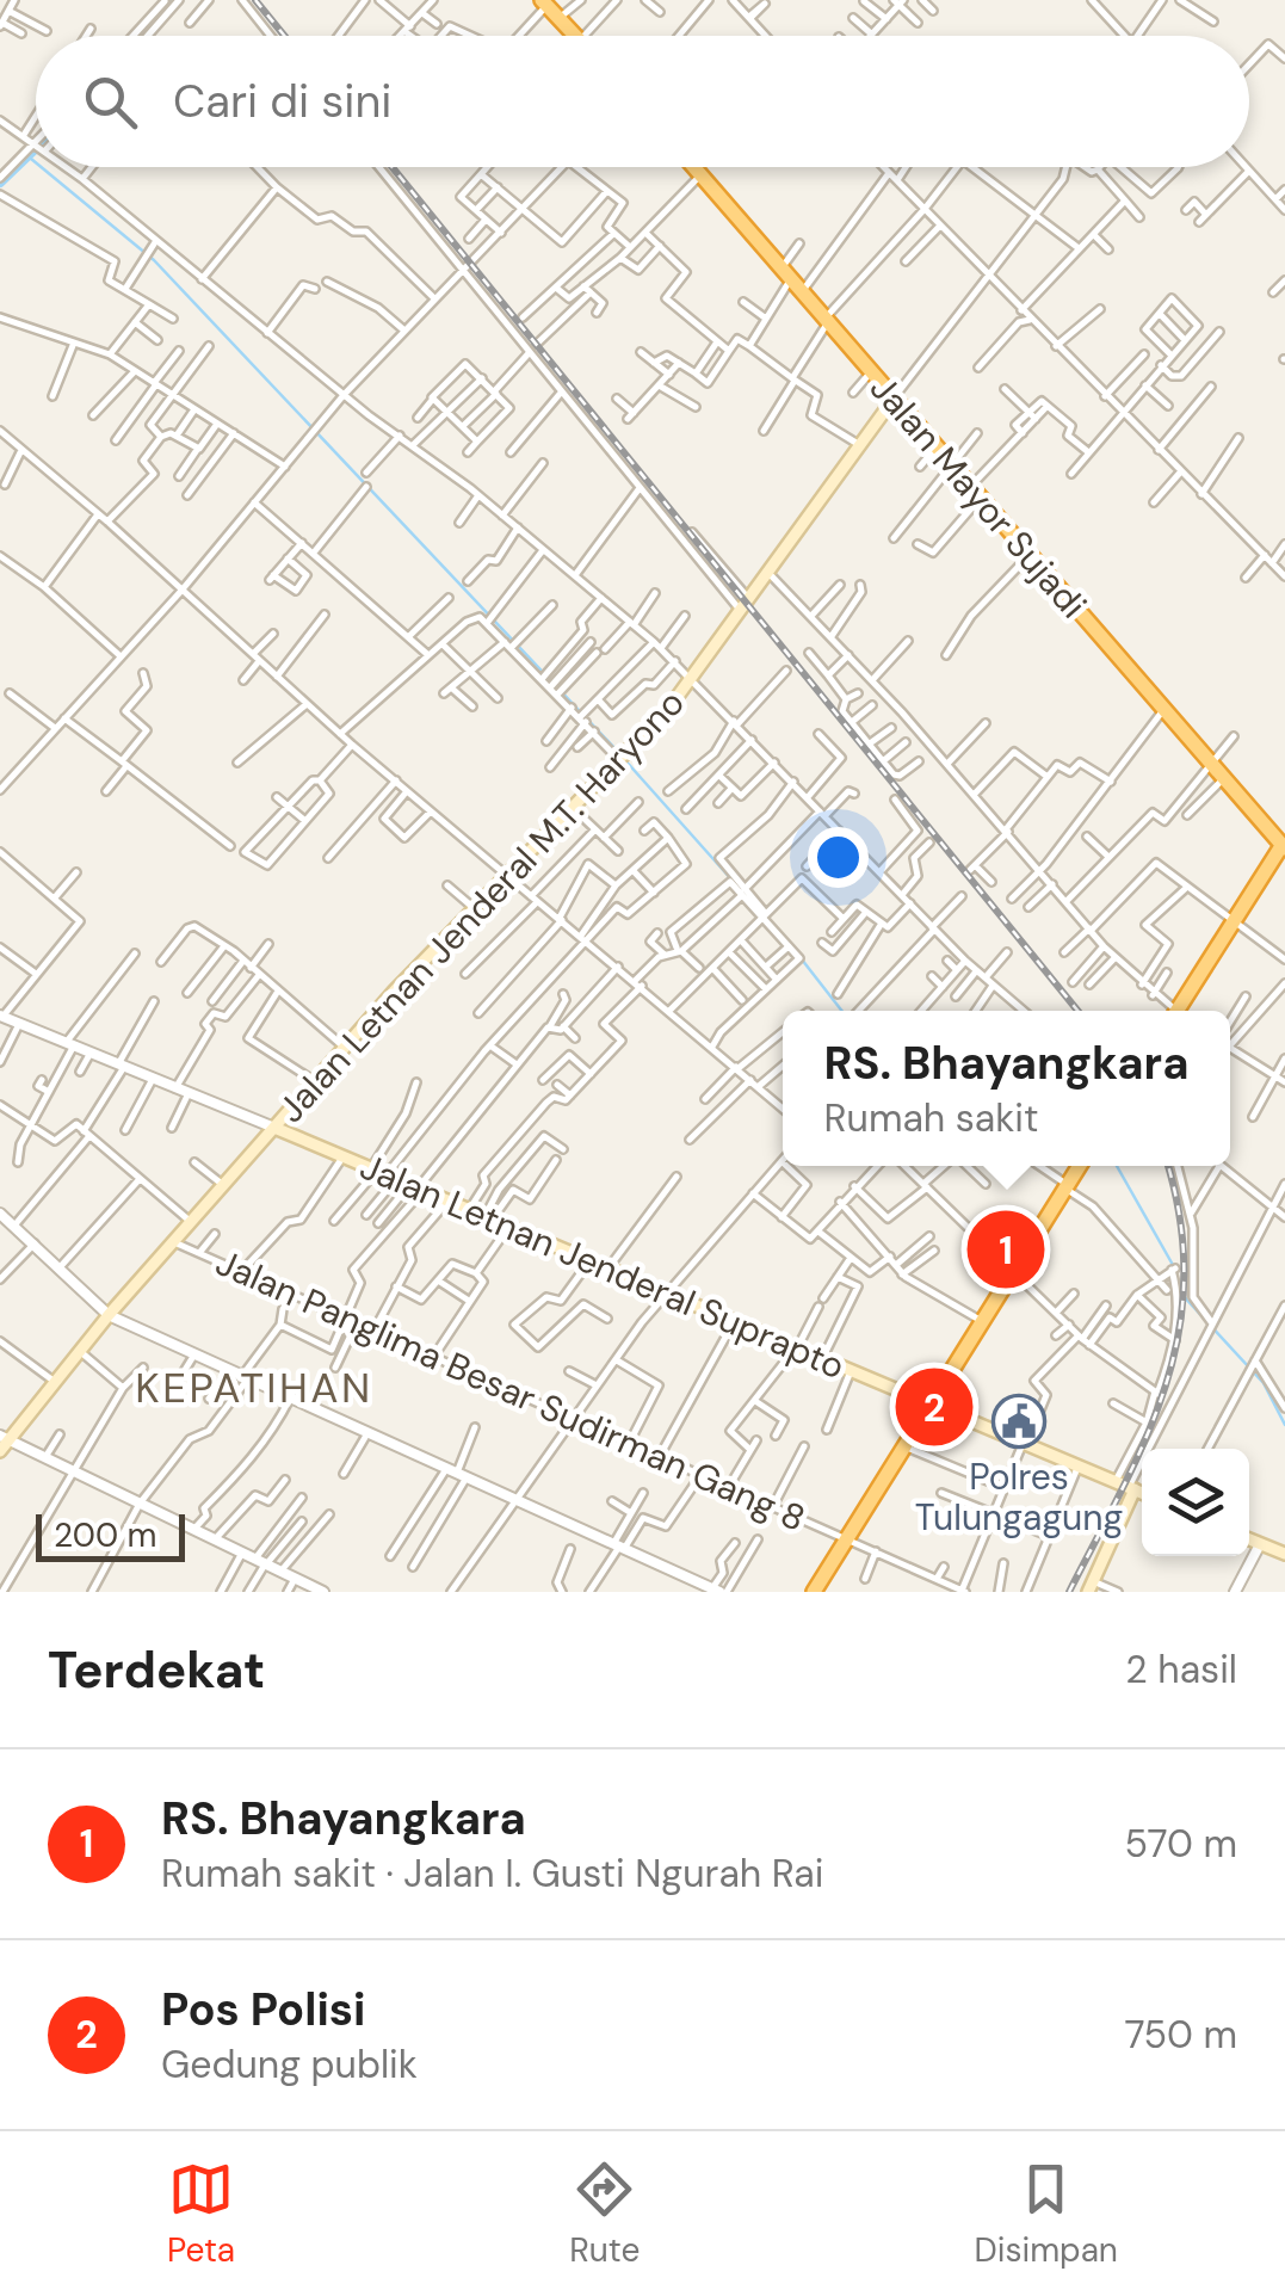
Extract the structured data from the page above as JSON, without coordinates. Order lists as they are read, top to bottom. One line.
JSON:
{"streets":{"highway":["Jalan Mayor Sujadi"],"main road":["Jalan Letnan Jenderal M.T. Haryono","Jalan Letnan Jenderal Suprapto"],"street":["Jalan Panglima Besar Sudirman Gang 8"]},"crossings":[["Jalan Mayor Sujadi","Jalan Letnan Jenderal M.T. Haryono"],["Jalan Letnan Jenderal M.T. Haryono","Jalan Letnan Jenderal Suprapto"],["Jalan Letnan Jenderal M.T. Haryono","Jalan Panglima Besar Sudirman Gang 8"]],"districts":["KEPATIHAN"],"places":{"public building":["Polres Tulungagung"]},"scale_bar":"200 m","page":{"search":"Cari di sini","popup":["RS. Bhayangkara","Rumah sakit"],"pins":["1","2"],"scale":"200 m","heading":["Terdekat","2 hasil"],"list":[{"mark":"1","name":"RS. Bhayangkara","note":"Rumah sakit · Jalan I. Gusti Ngurah Rai","value":"570 m"},{"mark":"2","name":"Pos Polisi","note":"Gedung publik","value":"750 m"}],"nav":["Peta","Rute","Disimpan"]}}
